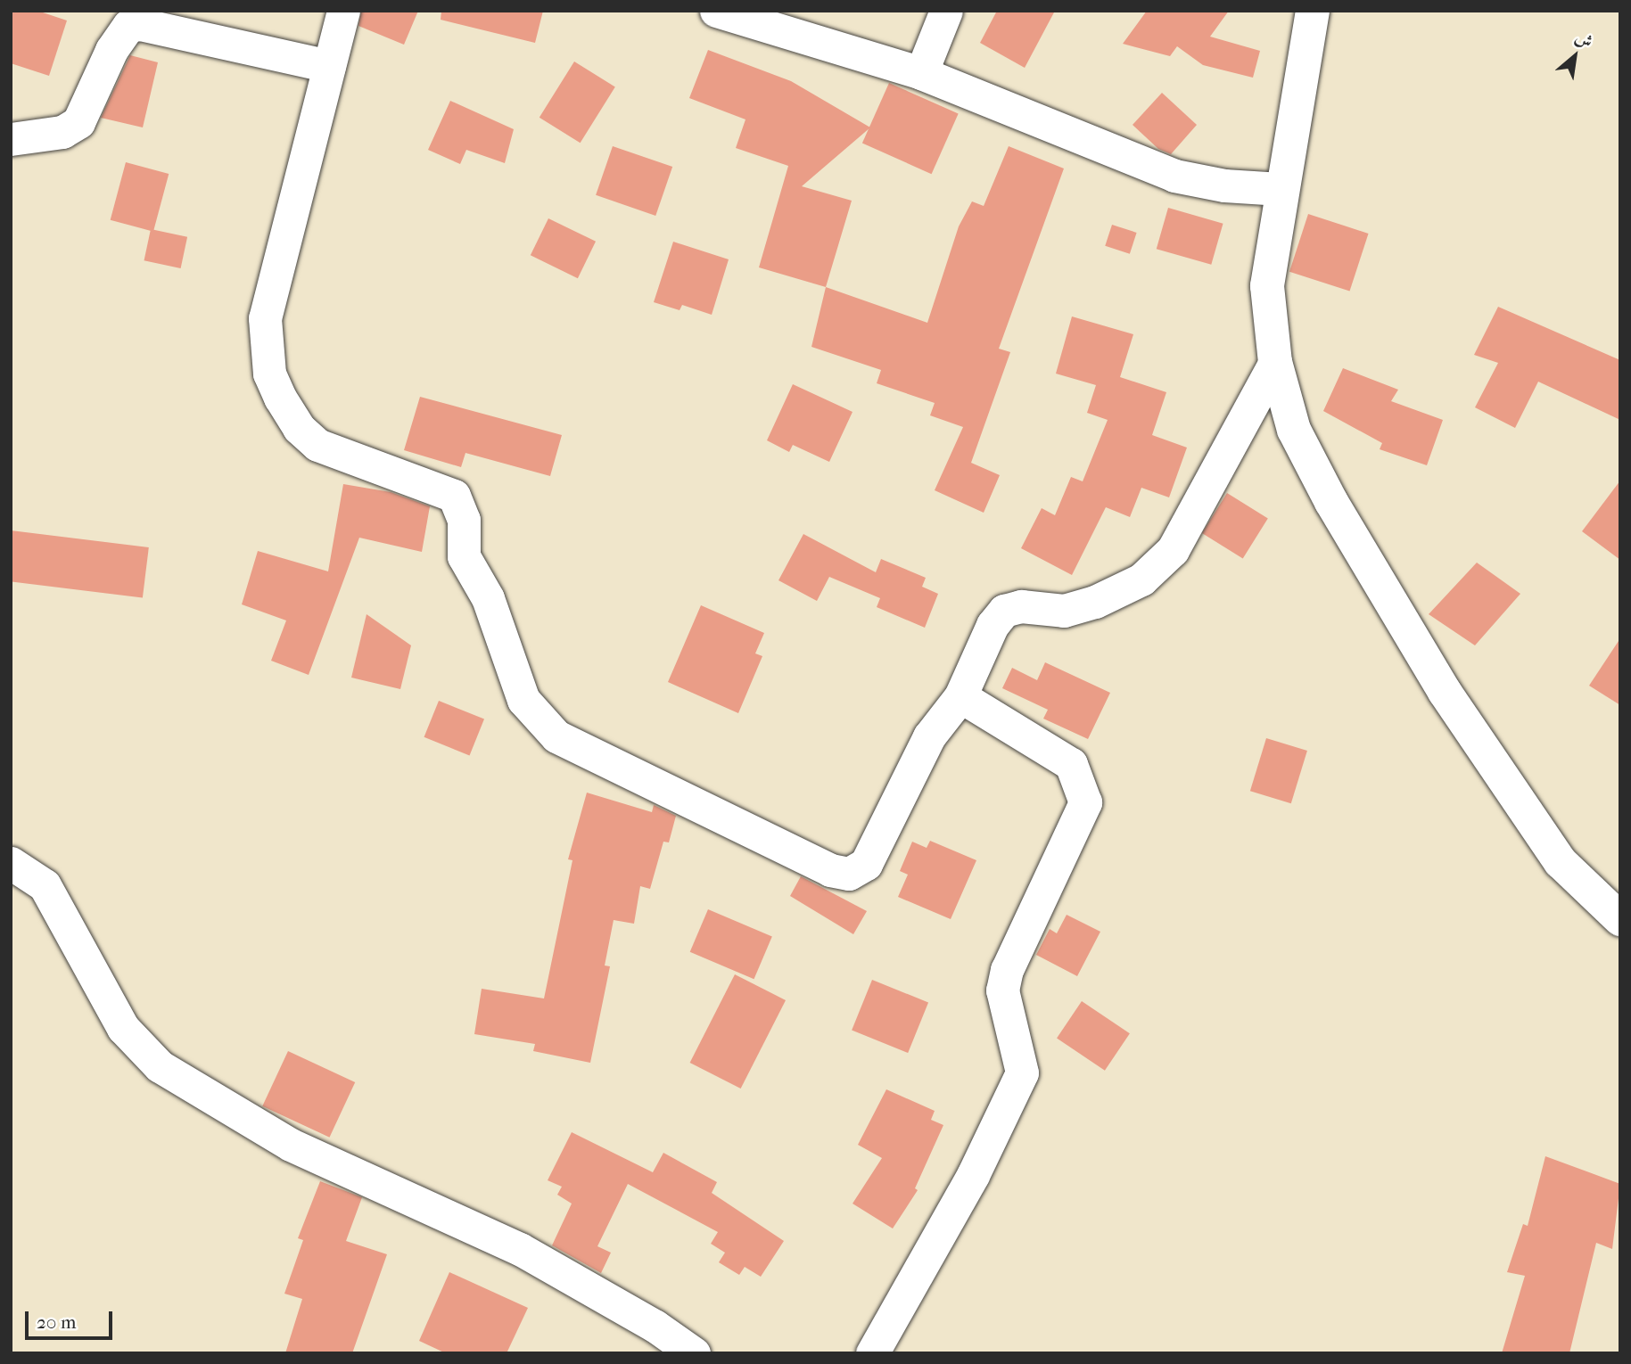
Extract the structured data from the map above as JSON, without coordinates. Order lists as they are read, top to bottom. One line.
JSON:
{"scale_bar":"20 m","north":"top right"}
